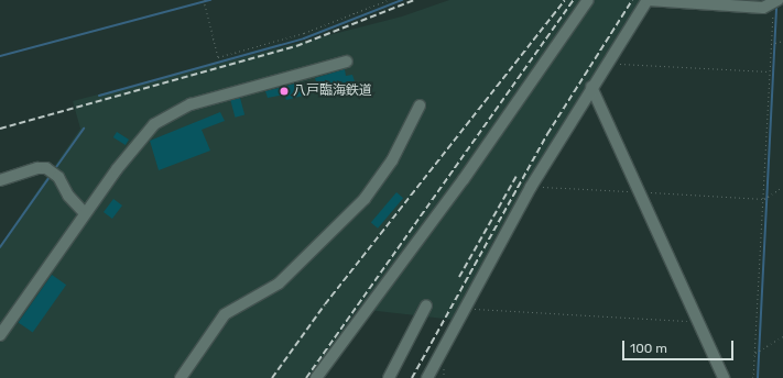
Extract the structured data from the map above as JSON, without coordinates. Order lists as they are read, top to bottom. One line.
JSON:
{"places":["八戸臨海鉄道"],"scale_bar":"100 m"}
